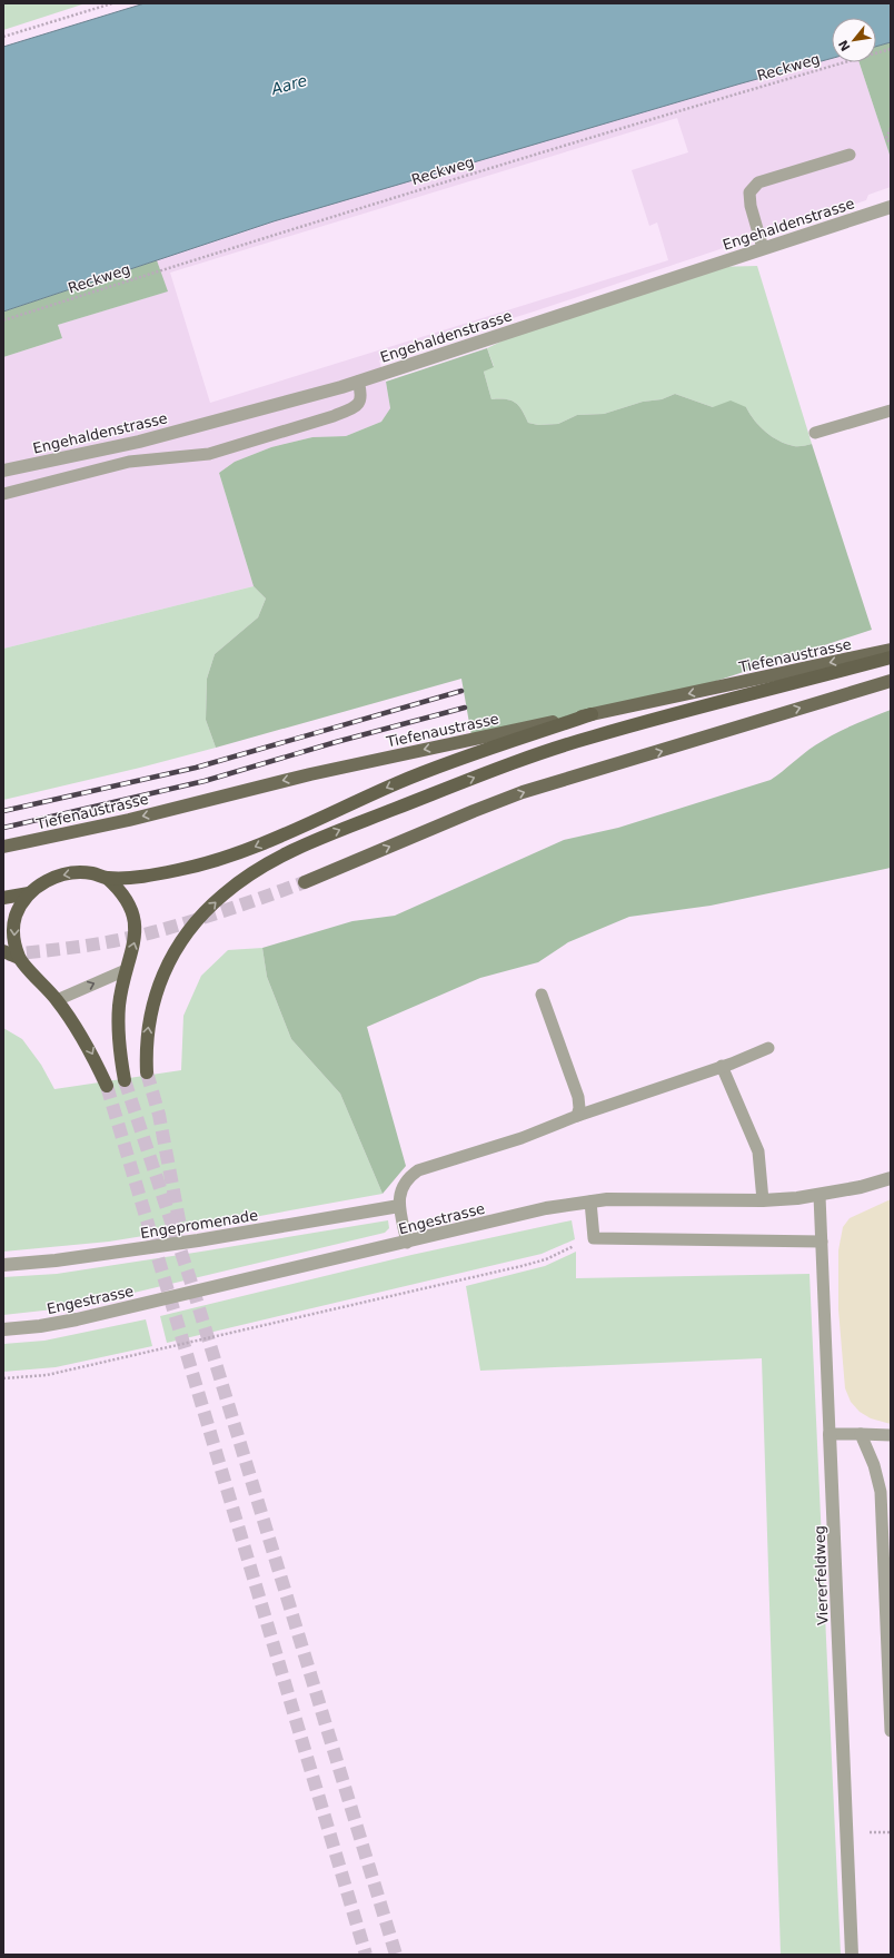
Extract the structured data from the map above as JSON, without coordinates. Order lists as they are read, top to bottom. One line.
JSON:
{"streets":{"main road":["Tiefenaustrasse"],"street":["Engehaldenstrasse","Engestrasse","Engepromenade","Viererfeldweg"],"path":["Reckweg"]},"crossings":[["Engestrasse","Viererfeldweg"]],"water":["Aare"],"north":"bottom left"}
